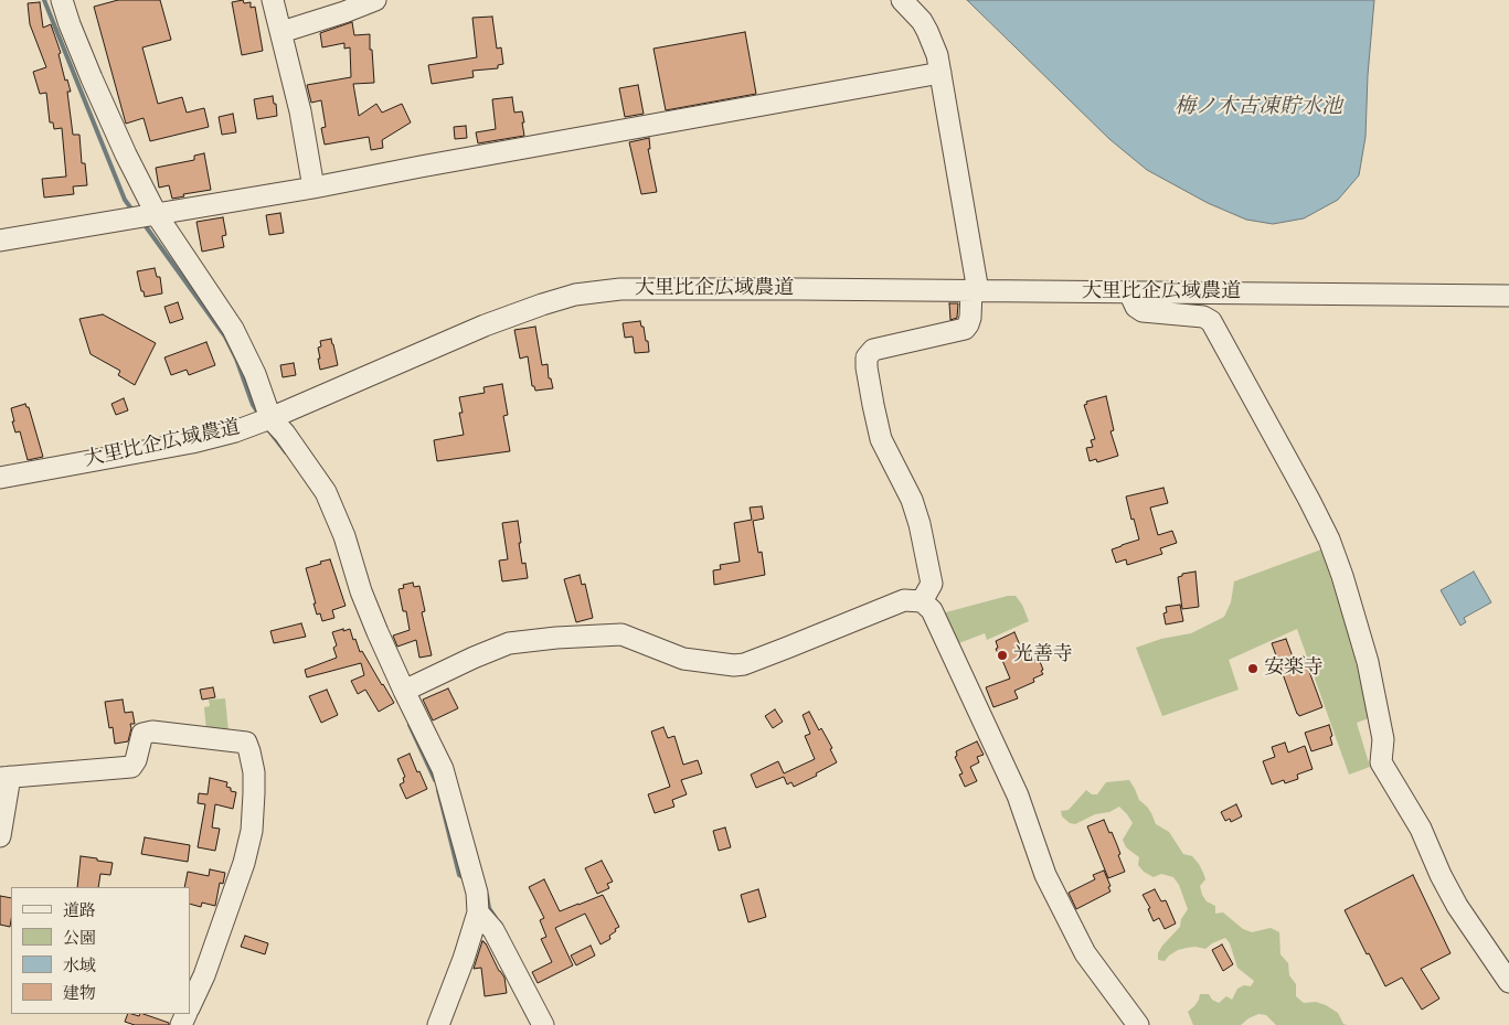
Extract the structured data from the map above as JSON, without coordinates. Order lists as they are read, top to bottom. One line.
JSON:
{"streets":{"street":["大里比企広域農道"]},"water":["梅ノ木古凍貯水池"],"places":["光善寺","安楽寺"],"legend":["道路","公園","水域","建物"]}
